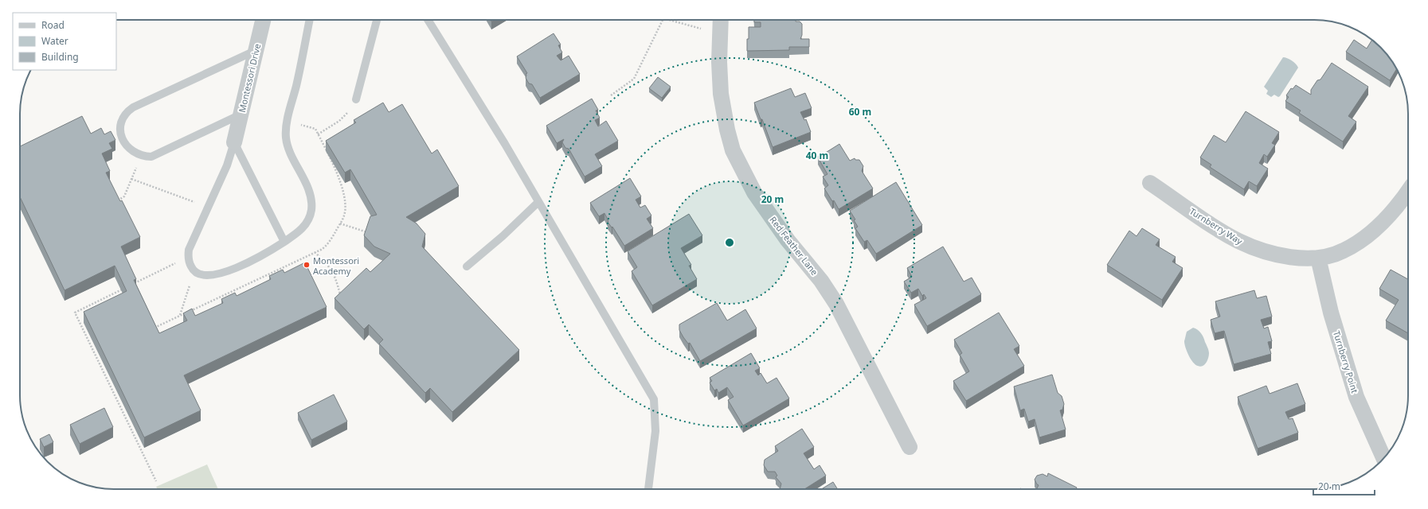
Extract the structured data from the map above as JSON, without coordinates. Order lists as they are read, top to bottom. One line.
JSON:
{"streets":{"street":["Montessori Drive","Turnberry Way","Red Feather Lane","Turnberry Point"]},"crossings":[["Turnberry Way","Turnberry Point"]],"places":["Montessori Academy"],"legend":["Road","Water","Building"],"scale_bar":"20 m","rings":["60 m","40 m","20 m"]}
